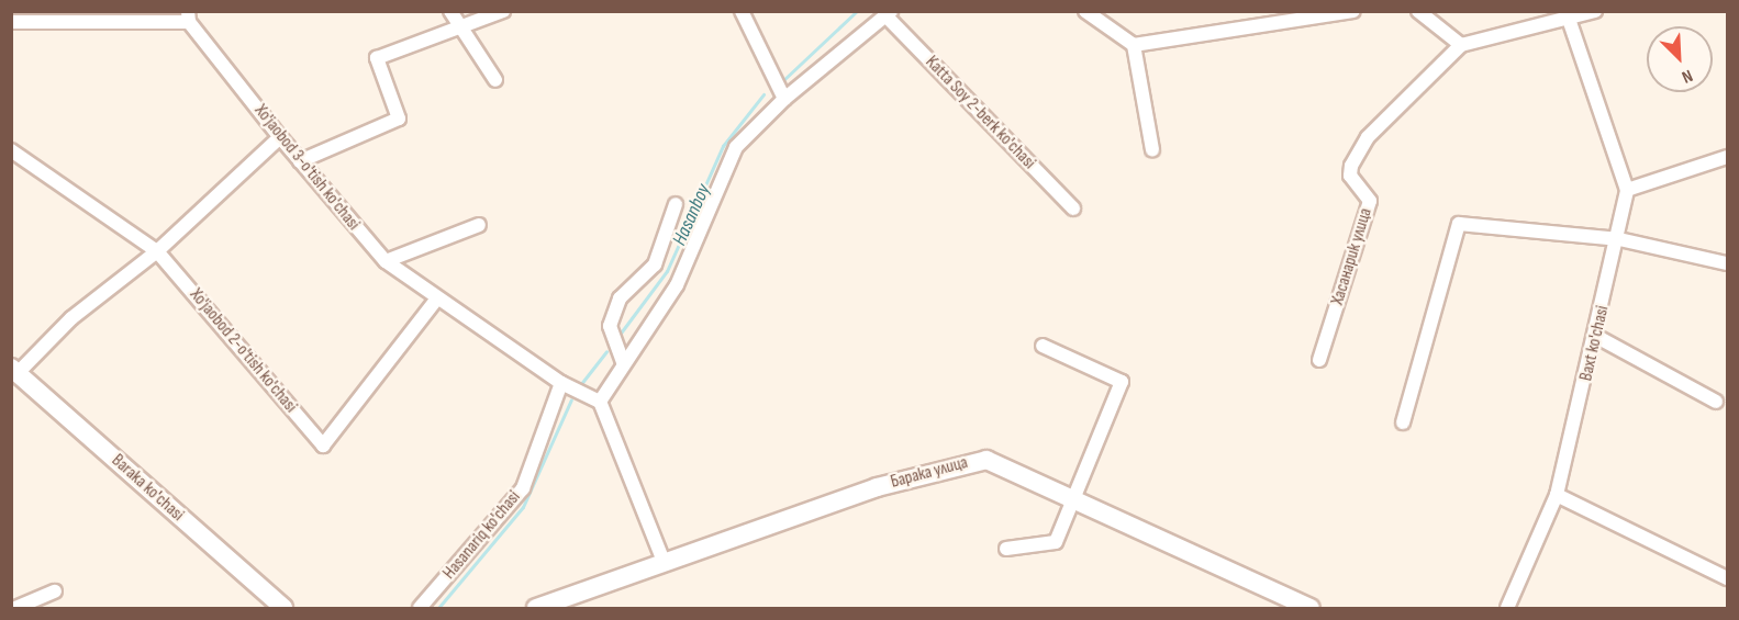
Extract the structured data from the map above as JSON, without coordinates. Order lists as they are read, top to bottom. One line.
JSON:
{"streets":{"main road":["Барака улица","Baraka ko'chasi"],"street":["Katta Soy 2-berk ko'chasi","Xo'jaobod 3-o'tish ko'chasi","Хасанарик улица","Baxt ko'chasi","Xo'jaobod 2-o'tish ko'chasi","Hasanariq ko'chasi"]},"crossings":[["Xo'jaobod 3-o'tish ko'chasi","Xo'jaobod 2-o'tish ko'chasi"]],"water":["Hasanboy"],"north":"bottom right"}
